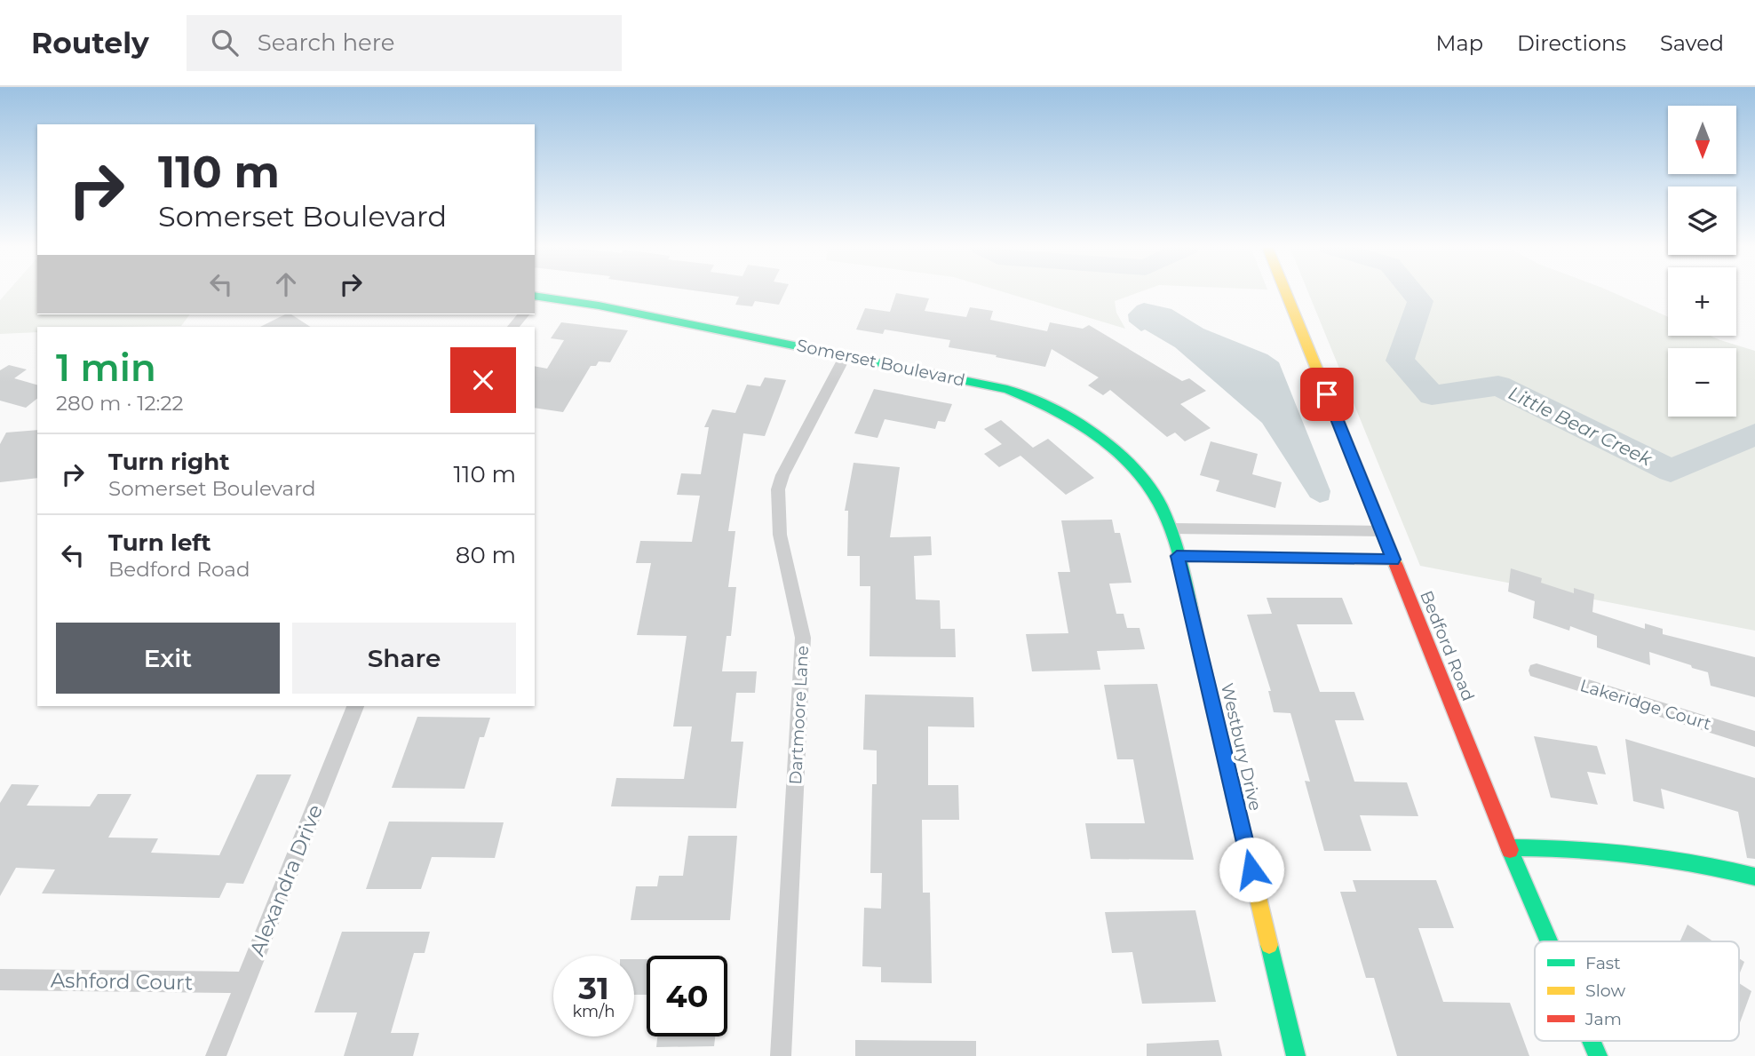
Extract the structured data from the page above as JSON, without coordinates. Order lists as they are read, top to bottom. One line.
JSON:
{"streets":{"street":["Somerset Boulevard","Bedford Road","Lakeridge Court","Dartmoore Lane","Westbury Drive","Alexandra Drive","Ashford Court"]},"crossings":[["Somerset Boulevard","Dartmoore Lane"],["Somerset Boulevard","Westbury Drive"],["Alexandra Drive","Ashford Court"]],"water":["Little Bear Creek"],"legend":["Fast","Slow","Jam"],"north":"bottom","page":{"header":"Routely","search":"Search here","nav":["Map","Directions","Saved"],"map_buttons":["+","−"],"turn":["110 m","Somerset Boulevard"],"heading":["1 min","280 m · 12:22"],"list":[{"name":"Turn right","note":"Somerset Boulevard","value":"110 m"},{"name":"Turn left","note":"Bedford Road","value":"80 m"}],"buttons":["Exit","Share"],"speed":"31 km/h","limit":"40"}}
